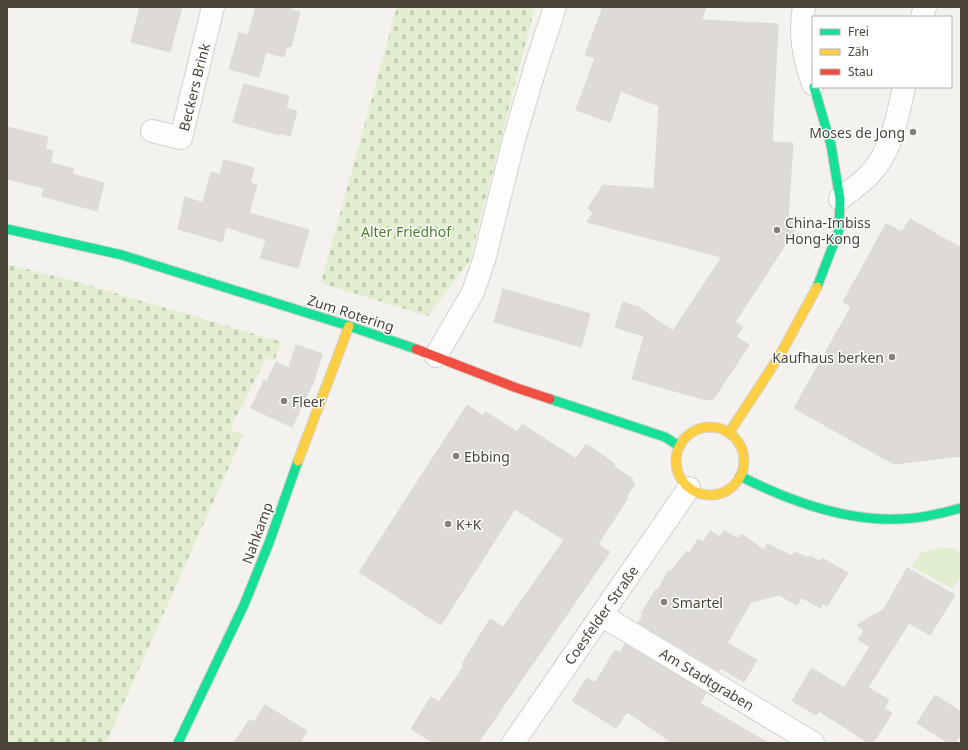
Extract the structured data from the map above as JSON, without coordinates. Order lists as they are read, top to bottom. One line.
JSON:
{"streets":{"street":["Beckers Brink","Zum Rotering","Nahkamp","Coesfelder Straße","Am Stadtgraben"]},"crossings":[["Zum Rotering","Nahkamp"],["Zum Rotering","Coesfelder Straße"],["Coesfelder Straße","Am Stadtgraben"]],"parks":["Alter Friedhof"],"places":["Moses de Jong","China-Imbiss Hong-Kong","Kaufhaus berken","Fleer","Ebbing","K+K","Smartel"],"legend":["Frei","Zäh","Stau"]}
